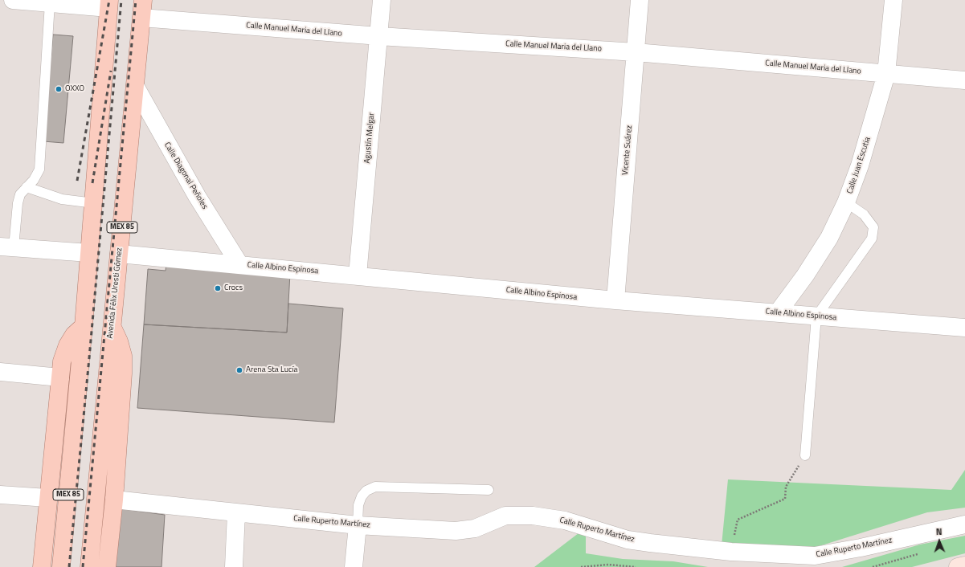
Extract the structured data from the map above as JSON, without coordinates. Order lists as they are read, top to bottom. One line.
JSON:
{"streets":{"main road":["MEX 85","Avenida Félix Uresti Gómez"],"street":["Calle Manuel Maria del Llano","Agustín Melgar","Vicente Suárez","Calle Juan Escutia","Calle Diagonal Peñoles","Calle Albino Espinosa","Calle Ruperto Martínez"]},"crossings":[["Calle Manuel Maria del Llano","Agustín Melgar"],["Calle Manuel Maria del Llano","Vicente Suárez"],["Calle Manuel Maria del Llano","Calle Juan Escutia"],["Calle Manuel Maria del Llano","Avenida Félix Uresti Gómez"],["Agustín Melgar","Calle Albino Espinosa"],["Vicente Suárez","Calle Albino Espinosa"],["Calle Juan Escutia","Calle Albino Espinosa"],["Calle Diagonal Peñoles","Calle Albino Espinosa"],["Calle Diagonal Peñoles","Avenida Félix Uresti Gómez"],["Calle Albino Espinosa","Avenida Félix Uresti Gómez"]],"places":["OXXO","Crocs","Arena Sta Lucía"],"north":"top"}
